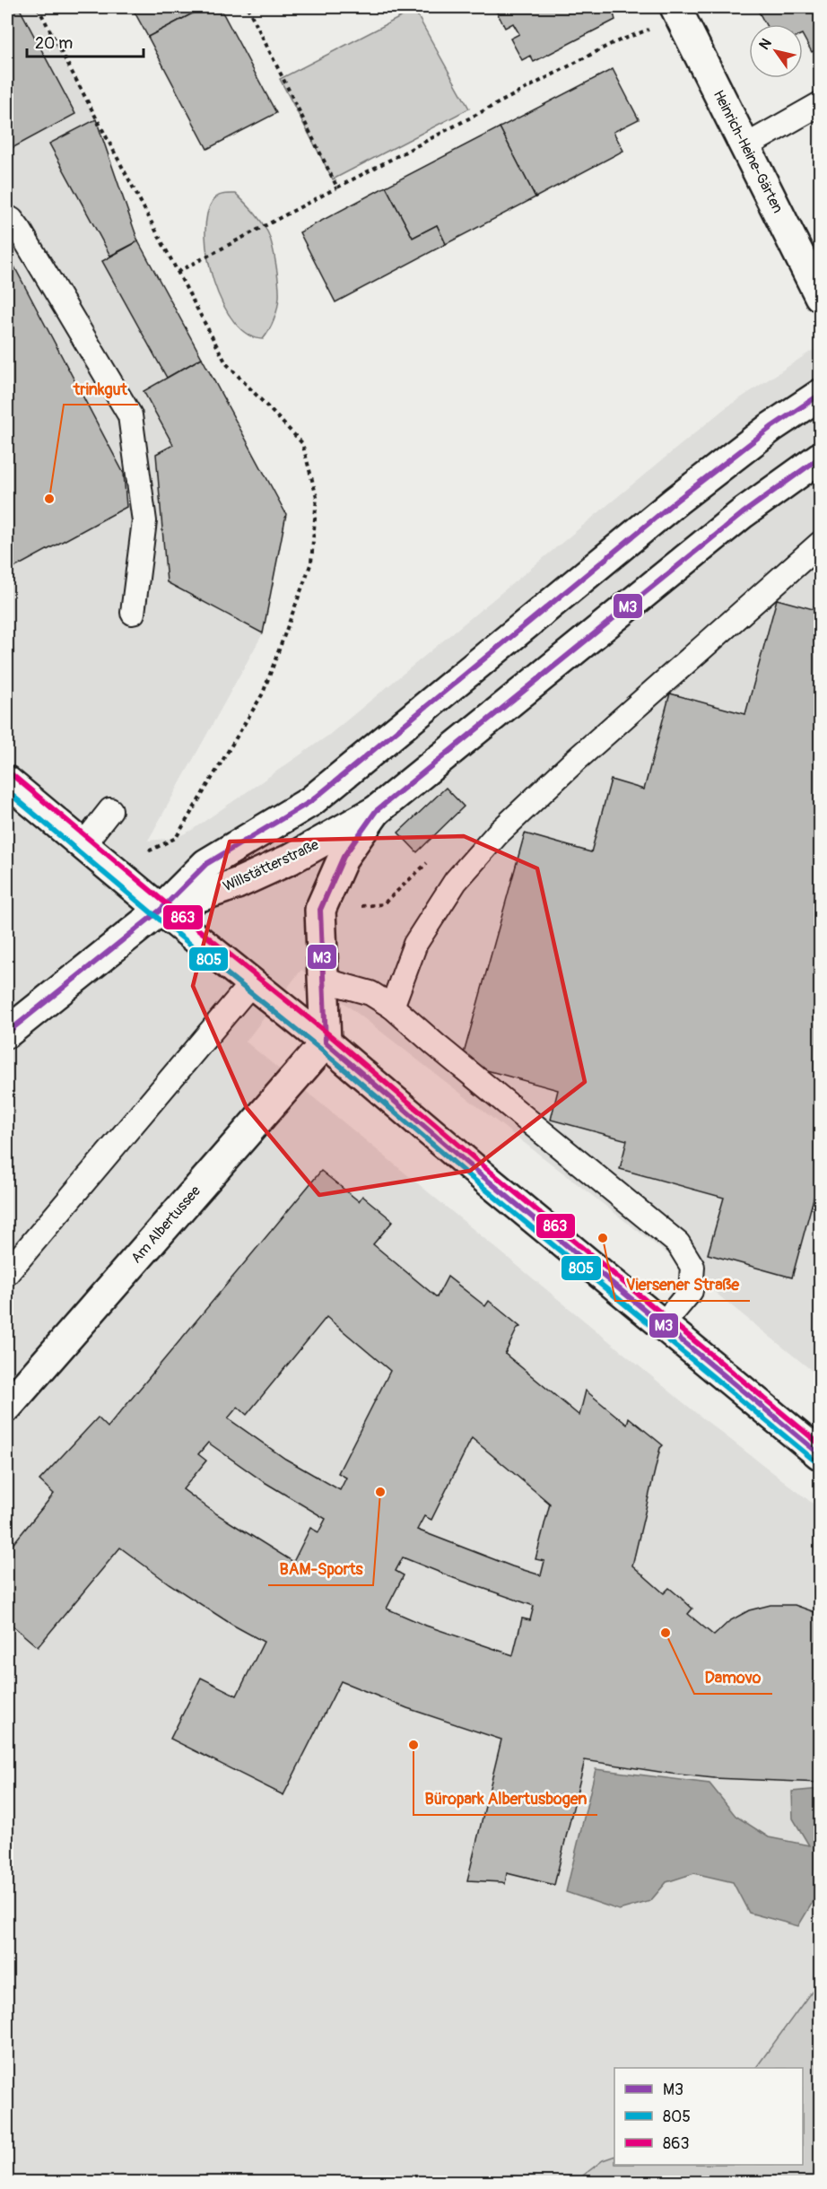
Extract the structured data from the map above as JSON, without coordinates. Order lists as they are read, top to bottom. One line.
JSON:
{"streets":{"street":["Heinrich-Heine-Gärten","Willstätterstraße","Am Albertussee"]},"crossings":[["Willstätterstraße","Am Albertussee"]],"places":["trinkgut","Viersener Straße","BAM-Sports","Damovo","Büropark Albertusbogen"],"lines":["transit line M3","transit line 863","transit line 805"],"legend":["M3","805","863"],"scale_bar":"20 m","north":"top left"}
